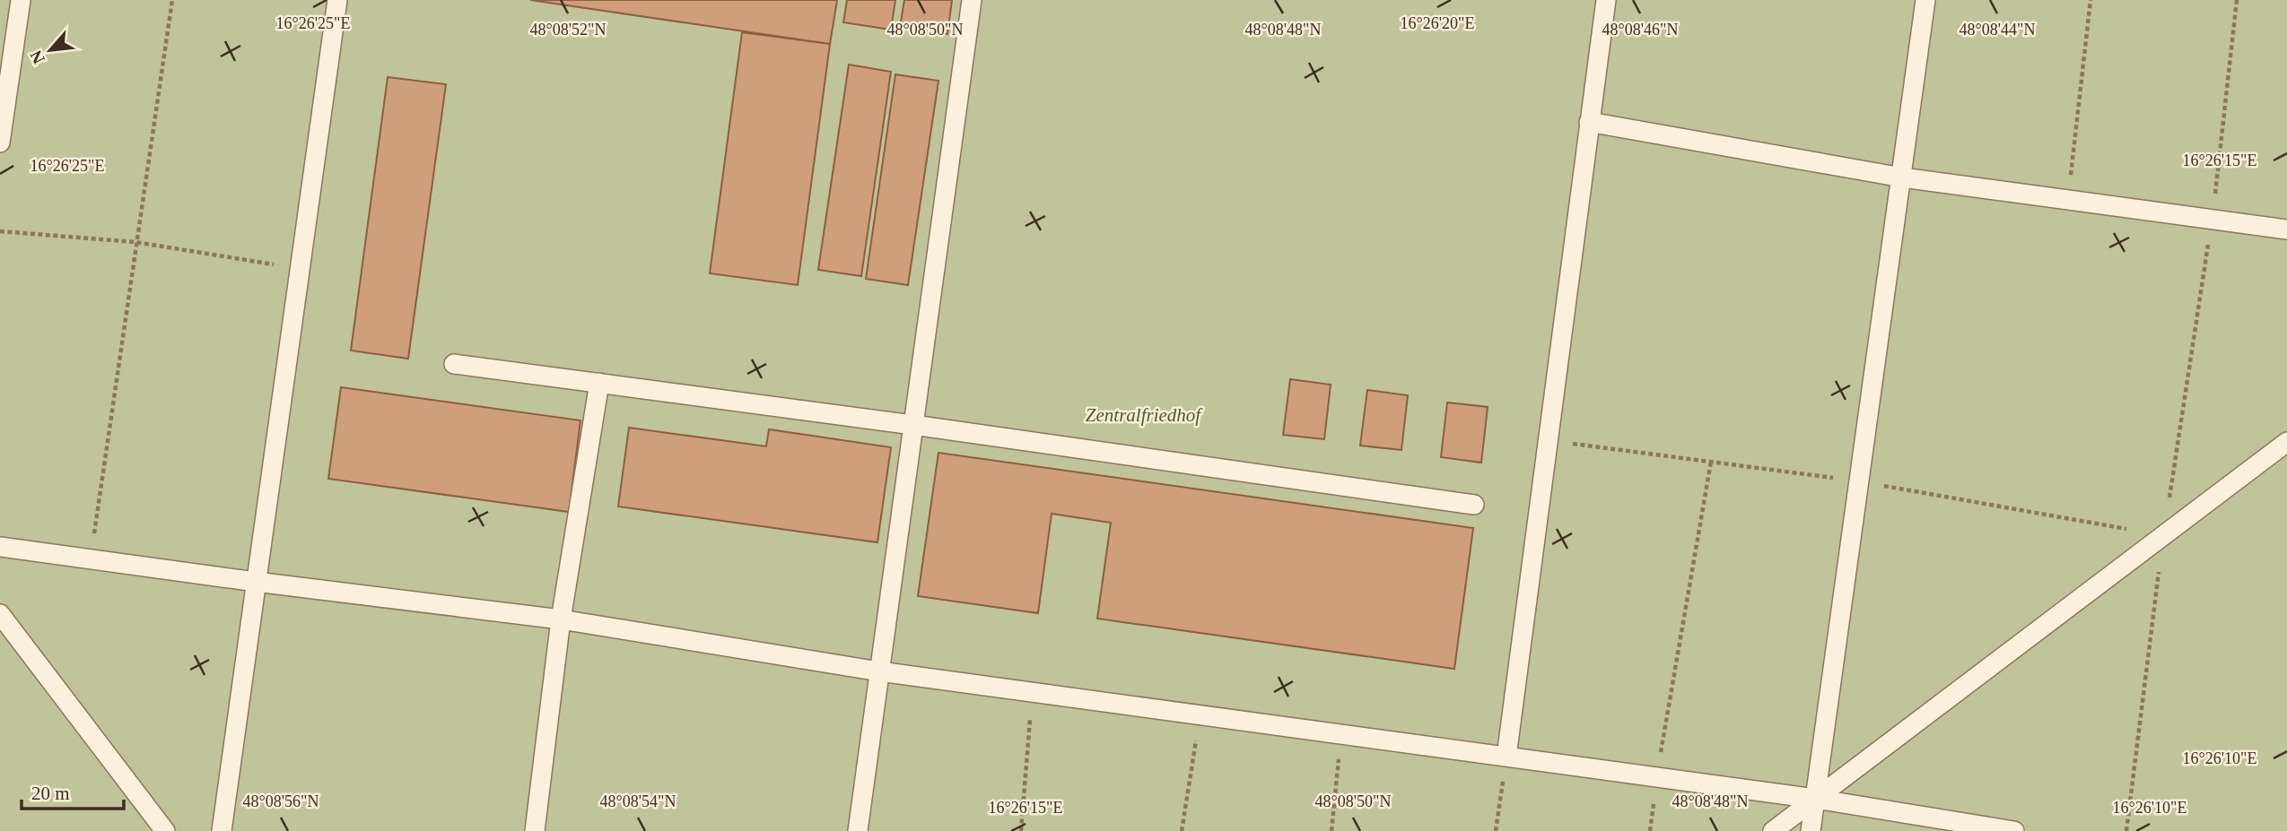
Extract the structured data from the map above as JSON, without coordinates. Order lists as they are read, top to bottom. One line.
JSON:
{"parks":["Zentralfriedhof"],"scale_bar":"20 m","north":"bottom left","coordinates":["16°26'25\"E","16°26'20\"E","48°08'52\"N","48°08'50\"N","48°08'48\"N","48°08'46\"N","48°08'44\"N","16°26'15\"E","16°26'10\"E","48°08'56\"N","48°08'54\"N"]}
